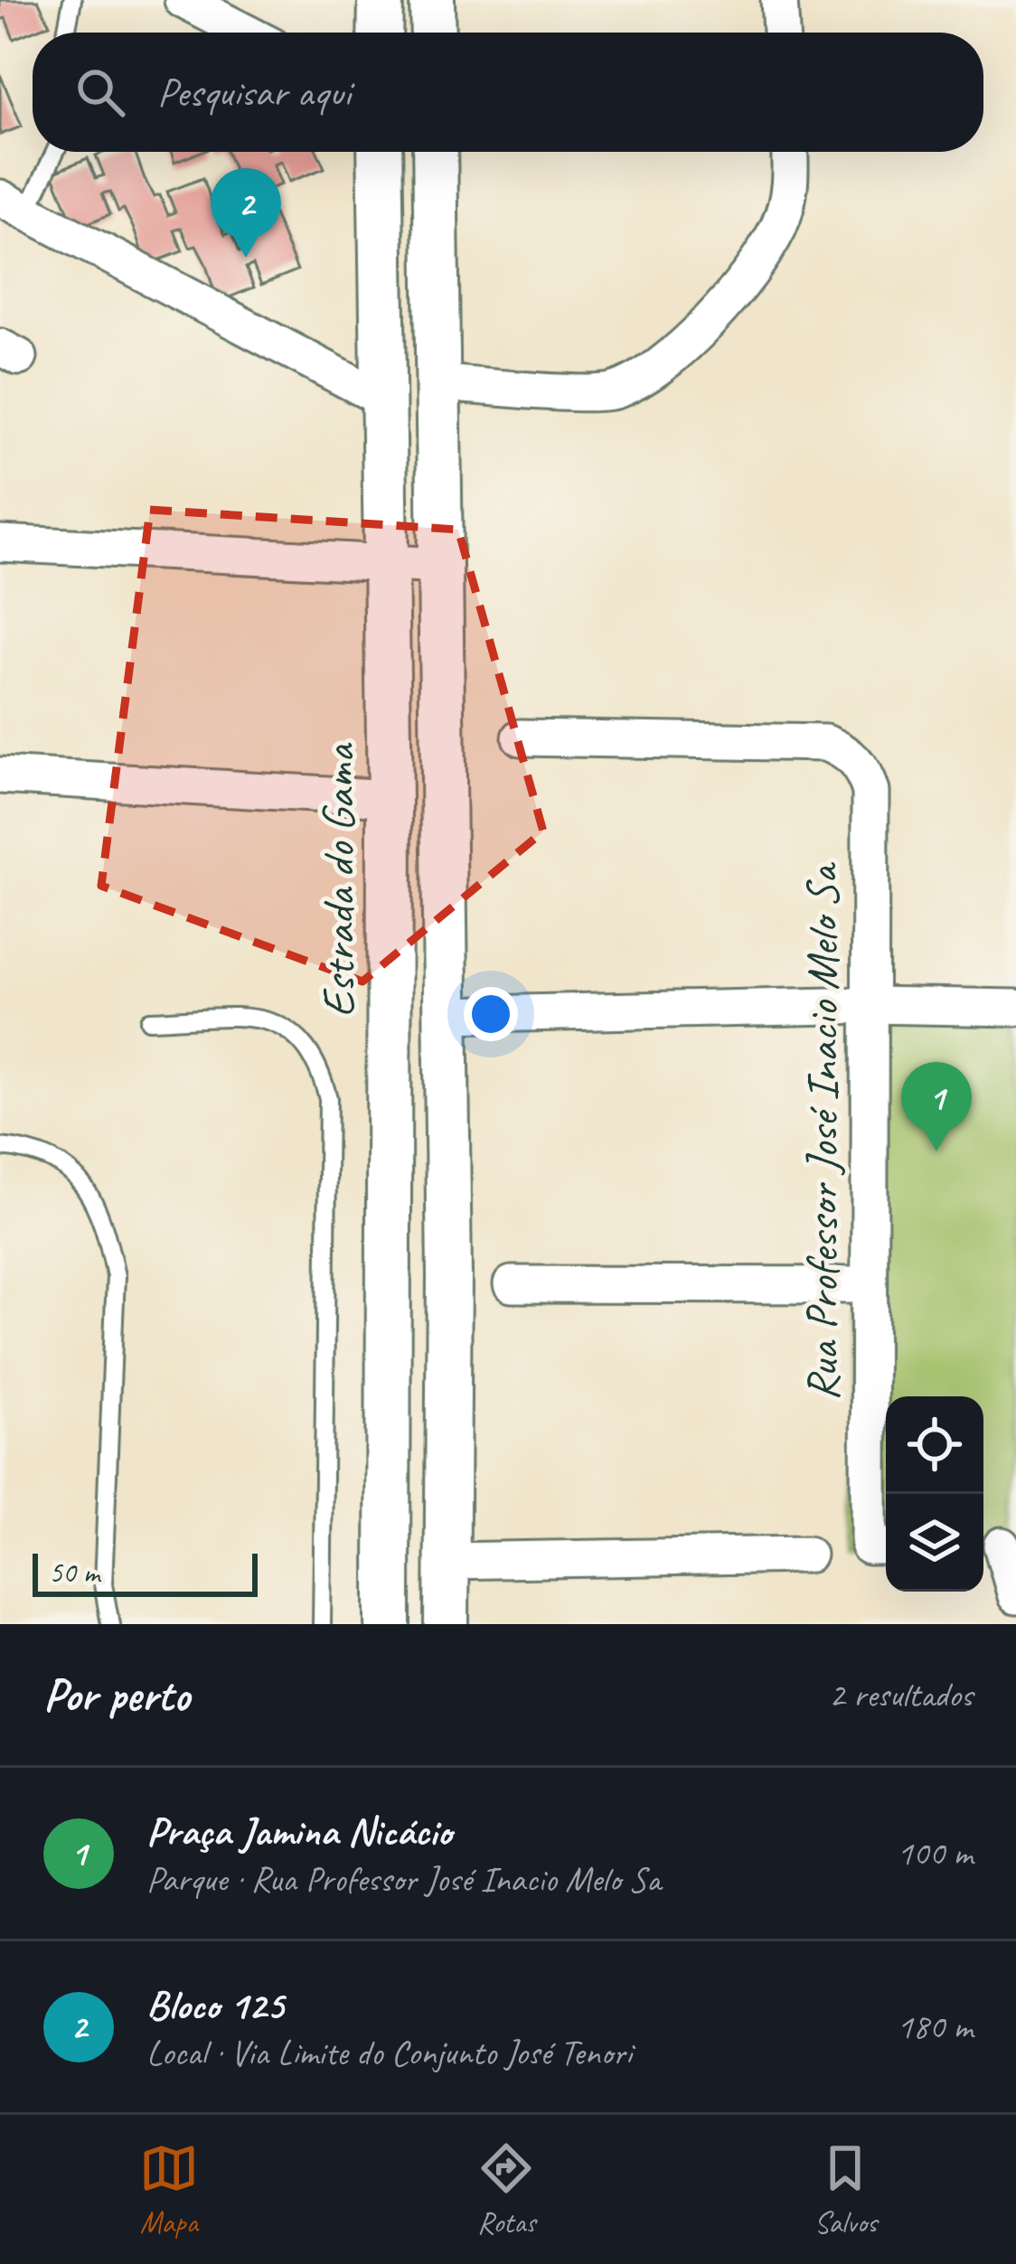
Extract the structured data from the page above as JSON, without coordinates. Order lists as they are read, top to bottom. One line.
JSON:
{"streets":{"street":["Estrada do Gama","Rua Professor José Inacio Melo Sa"]},"scale_bar":"50 m","page":{"search":"Pesquisar aqui","pins":["2","1"],"scale":"50 m","heading":["Por perto","2 resultados"],"list":[{"mark":"1","name":"Praça Jamina Nicácio","note":"Parque · Rua Professor José Inacio Melo Sa","value":"100 m"},{"mark":"2","name":"Bloco 125","note":"Local · Via Limite do Conjunto José Tenori","value":"180 m"}],"nav":["Mapa","Rotas","Salvos"]}}
